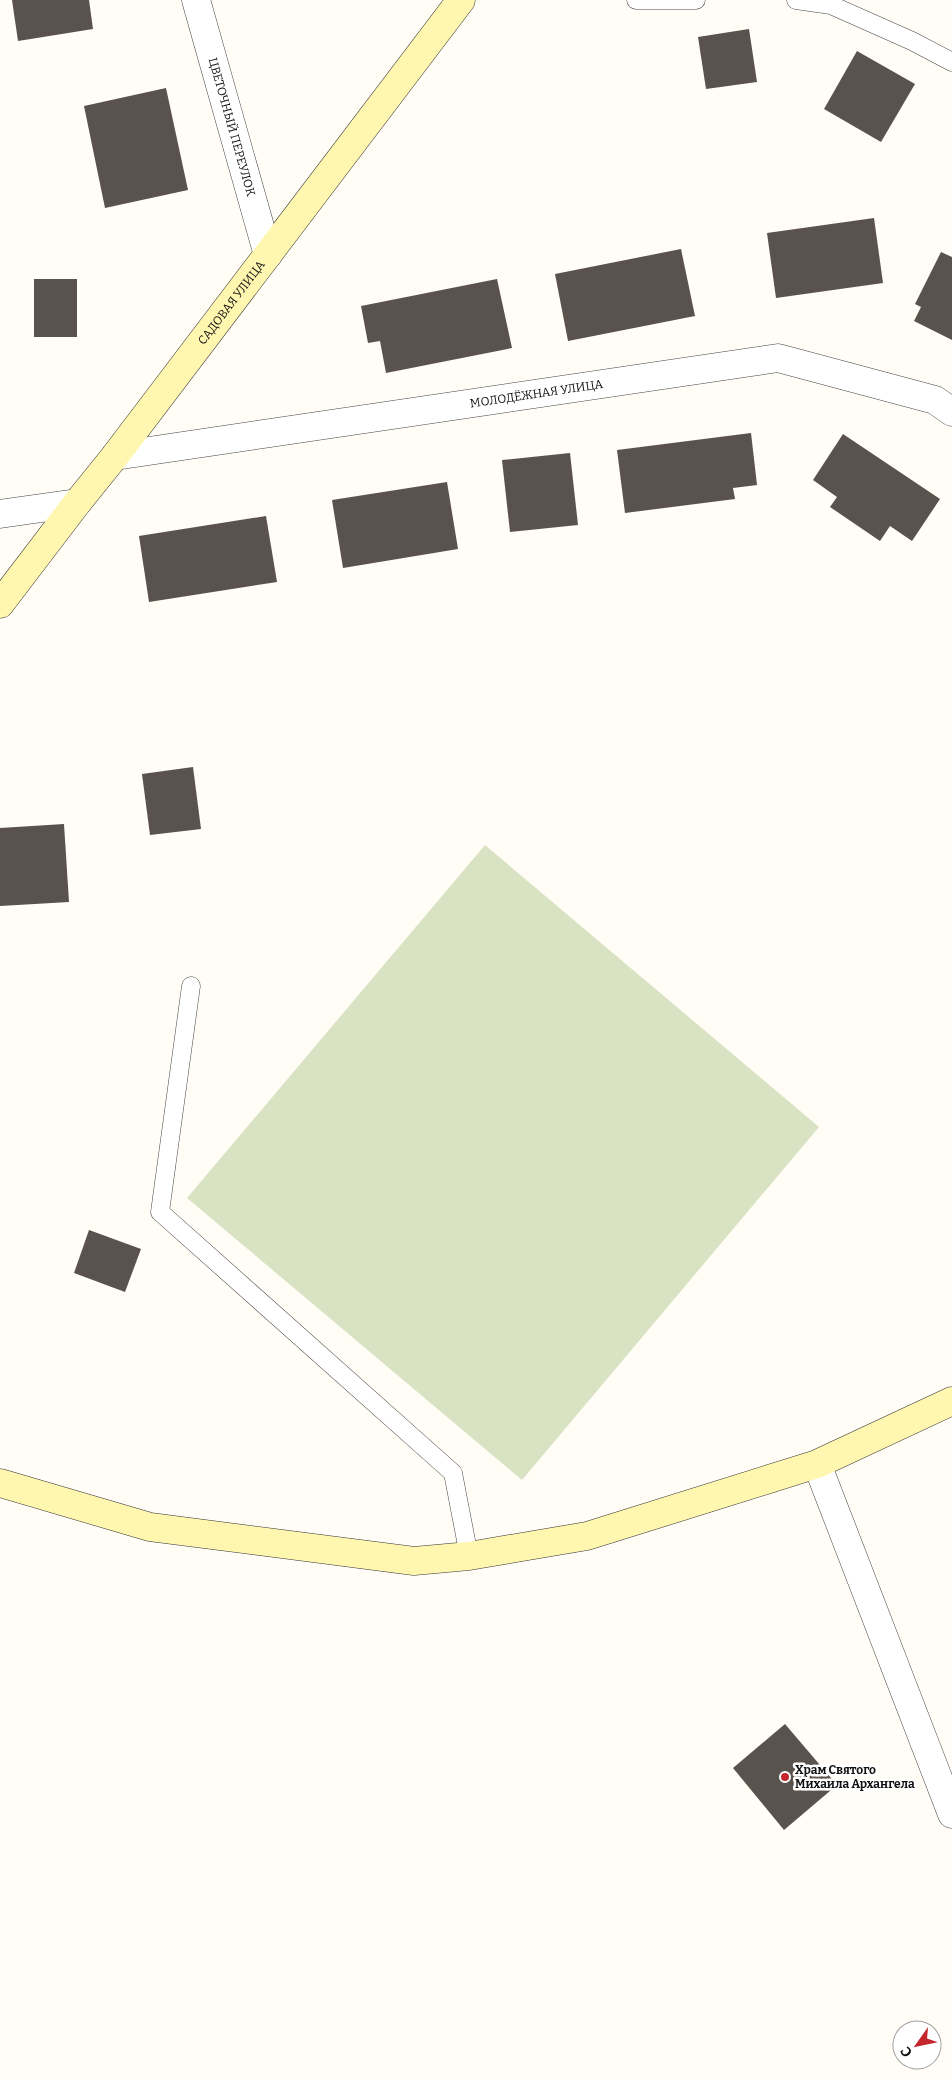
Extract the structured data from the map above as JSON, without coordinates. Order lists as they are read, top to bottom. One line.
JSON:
{"streets":{"main road":["САДОВАЯ УЛИЦА"],"street":["ЦВЕТОЧНЫЙ ПЕРЕУЛОК","МОЛОДЁЖНАЯ УЛИЦА"]},"crossings":[["ЦВЕТОЧНЫЙ ПЕРЕУЛОК","САДОВАЯ УЛИЦА"],["САДОВАЯ УЛИЦА","МОЛОДЁЖНАЯ УЛИЦА"]],"places":["Храм Святого Михаила Архангела"],"north":"bottom left"}
